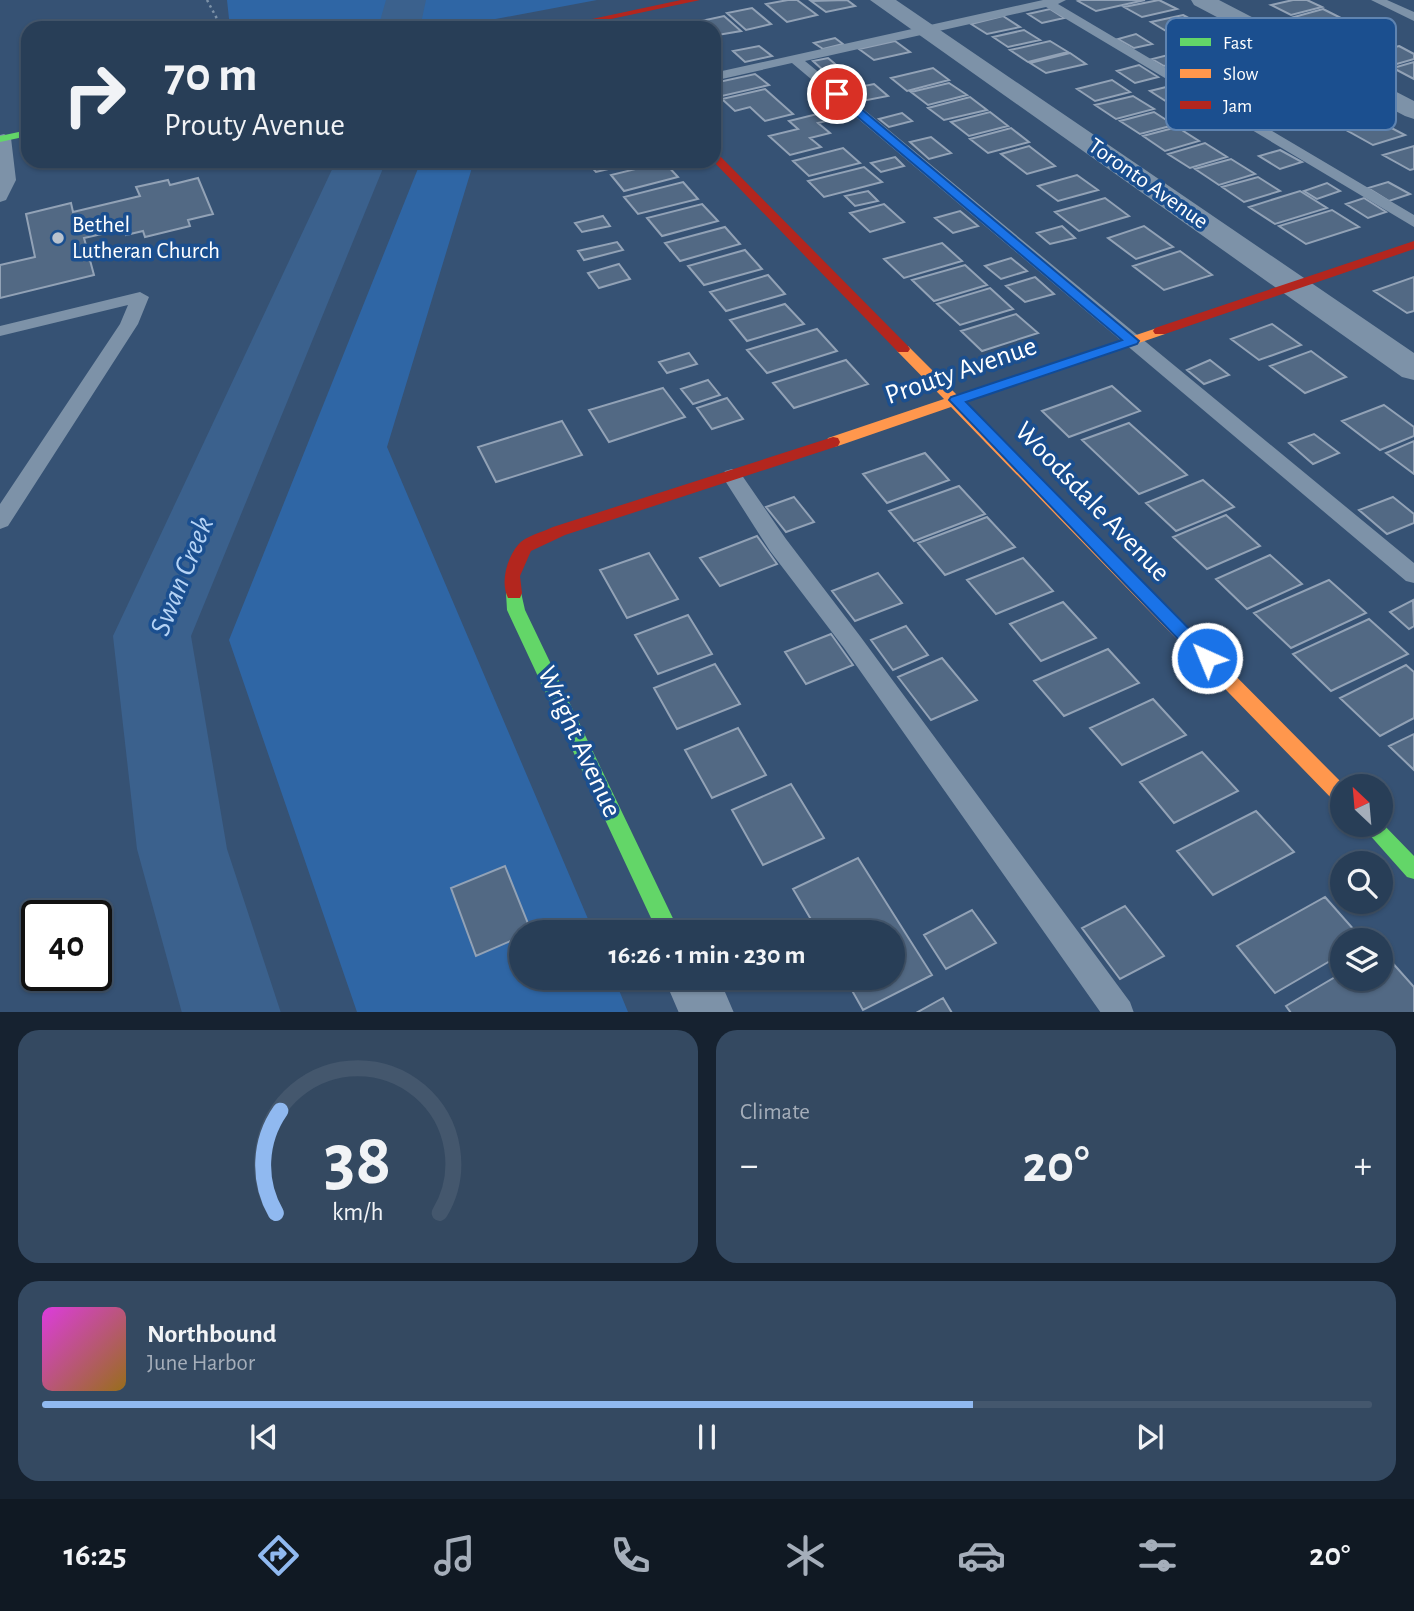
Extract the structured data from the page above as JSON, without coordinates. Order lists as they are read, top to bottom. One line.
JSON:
{"streets":{"street":["Toronto Avenue","Prouty Avenue","Woodsdale Avenue","Wright Avenue"]},"crossings":[["Toronto Avenue","Prouty Avenue"],["Prouty Avenue","Woodsdale Avenue"],["Prouty Avenue","Wright Avenue"]],"water":["Swan Creek"],"places":["Bethel Lutheran Church"],"legend":["Fast","Slow","Jam"],"north":"top left","page":{"turn":["70 m","Prouty Avenue"],"limit":"40","trip":"16:26 · 1 min · 230 m","tile":"Climate","heat":["−","20°","+"],"song":["Northbound","June Harbor"],"tabs":["16:25","20°"],"gauge":["38","km/h"]}}
